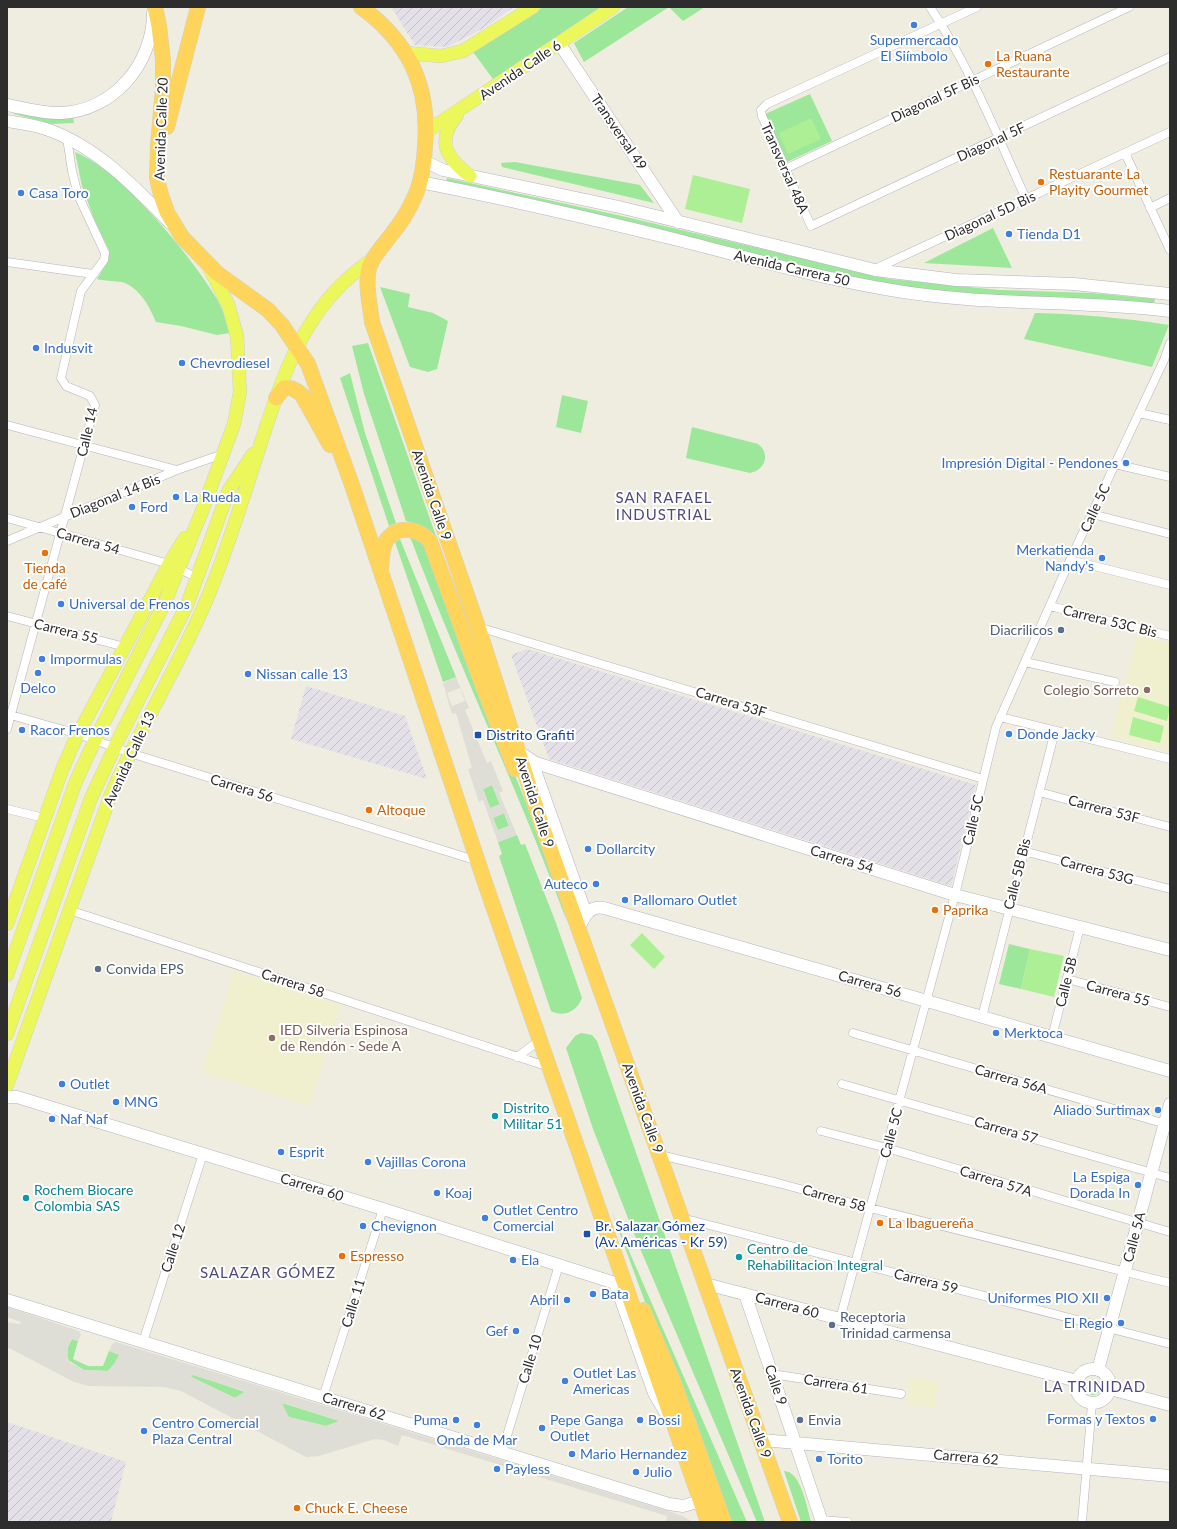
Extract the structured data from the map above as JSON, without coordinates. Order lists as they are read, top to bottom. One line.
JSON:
{"streets":{"highway":["Avenida Calle 20","Avenida Calle 9"],"main road":["Avenida Calle 6","Avenida Calle 13"],"street":["Diagonal 5F Bis","Transversal 49","Diagonal 5F","Transversal 48A","Diagonal 5D Bis","Avenida Carrera 50","Calle 14","Diagonal 14 Bis","Calle 5C","Carrera 54","Carrera 53C Bis","Carrera 55","Carrera 53F","Carrera 56","Carrera 53G","Calle 5B Bis","Calle 5B","Carrera 58","Carrera 56A","Carrera 57","Carrera 57A","Carrera 60","Calle 5A","Calle 12","Carrera 59","Calle 11","Calle 10","Carrera 61","Calle 9","Carrera 62"]},"crossings":[["Avenida Calle 6","Transversal 49"],["Avenida Calle 6","Avenida Calle 9"],["Diagonal 5F Bis","Transversal 48A"],["Avenida Calle 20","Avenida Calle 13"],["Transversal 49","Avenida Carrera 50"],["Diagonal 5F","Transversal 48A"],["Diagonal 5D Bis","Avenida Carrera 50"],["Avenida Carrera 50","Avenida Calle 9"],["Calle 14","Diagonal 14 Bis"],["Calle 14","Carrera 54"],["Calle 14","Carrera 55"],["Calle 14","Carrera 56"],["Avenida Calle 9","Carrera 54"],["Avenida Calle 9","Carrera 53F"],["Avenida Calle 9","Avenida Calle 13"],["Avenida Calle 9","Carrera 58"],["Avenida Calle 9","Carrera 60"],["Avenida Calle 9","Carrera 59"],["Avenida Calle 9","Carrera 62"],["Diagonal 14 Bis","Carrera 54"],["Calle 5C","Carrera 54"],["Calle 5C","Carrera 53C Bis"],["Calle 5C","Carrera 53F"],["Calle 5C","Carrera 56"],["Calle 5C","Carrera 58"],["Calle 5C","Carrera 56A"],["Calle 5C","Carrera 57"],["Calle 5C","Carrera 57A"],["Calle 5C","Carrera 60"],["Calle 5C","Carrera 59"],["Carrera 54","Avenida Calle 13"],["Carrera 54","Calle 5B Bis"],["Carrera 54","Calle 5B"],["Carrera 55","Calle 5B"],["Carrera 53F","Calle 5B Bis"],["Avenida Calle 13","Carrera 56"],["Avenida Calle 13","Carrera 58"],["Carrera 56","Calle 5B Bis"],["Carrera 56","Calle 5B"],["Carrera 53G","Calle 5B Bis"],["Carrera 58","Calle 5A"],["Carrera 56A","Calle 5A"],["Carrera 57","Calle 5A"],["Carrera 57A","Calle 5A"],["Carrera 60","Calle 5A"],["Carrera 60","Calle 12"],["Carrera 60","Calle 11"],["Carrera 60","Calle 10"],["Carrera 60","Calle 9"],["Calle 5A","Carrera 59"],["Calle 12","Carrera 62"],["Calle 11","Carrera 62"],["Calle 10","Carrera 62"],["Carrera 61","Calle 9"],["Calle 9","Carrera 62"]],"districts":["SAN RAFAEL INDUSTRIAL","SALAZAR GÓMEZ","LA TRINIDAD"],"places":{"other":["Supermercado El Siímbolo","La Ruana Restaurante","Restuarante La Playity Gourmet","Casa Toro","Tienda D1","Indusvit","Chevrodiesel","Impresión Digital - Pendones","La Rueda","Ford","Tienda de café","Merkatienda Nandy's","Universal de Frenos","Diacrilicos","Impormulas","Delco","Nissan calle 13","Colegio Sorreto","Racor Frenos","Donde Jacky","Altoque","Dollarcity","Auteco","Pallomaro Outlet","Paprika","Convida EPS","Merktoca","IED Silveria Espinosa de Rendón - Sede A","Outlet","MNG","Aliado Surtimax","Distrito Militar 51","Naf Naf","Esprit","Vajillas Corona","La Espiga Dorada In","Koaj","Rochem Biocare Colombia SAS","Outlet Centro Comercial","La Ibaguereña","Chevignon","Espresso","Centro de Rehabilitacion Integral","Ela","Bata","Uniformes PIO XII","Abril","El Regio","Receptoria Trinidad carmensa","Gef","Outlet Las Americas","Formas y Textos","Puma","Bossi","Envia","Onda de Mar","Pepe Ganga Outlet","Centro Comercial Plaza Central","Mario Hernandez","Torito","Payless","Julio","Chuck E. Cheese"],"transit":["Distrito Grafiti","Br. Salazar Gómez (Av. Américas - Kr 59)"]}}
